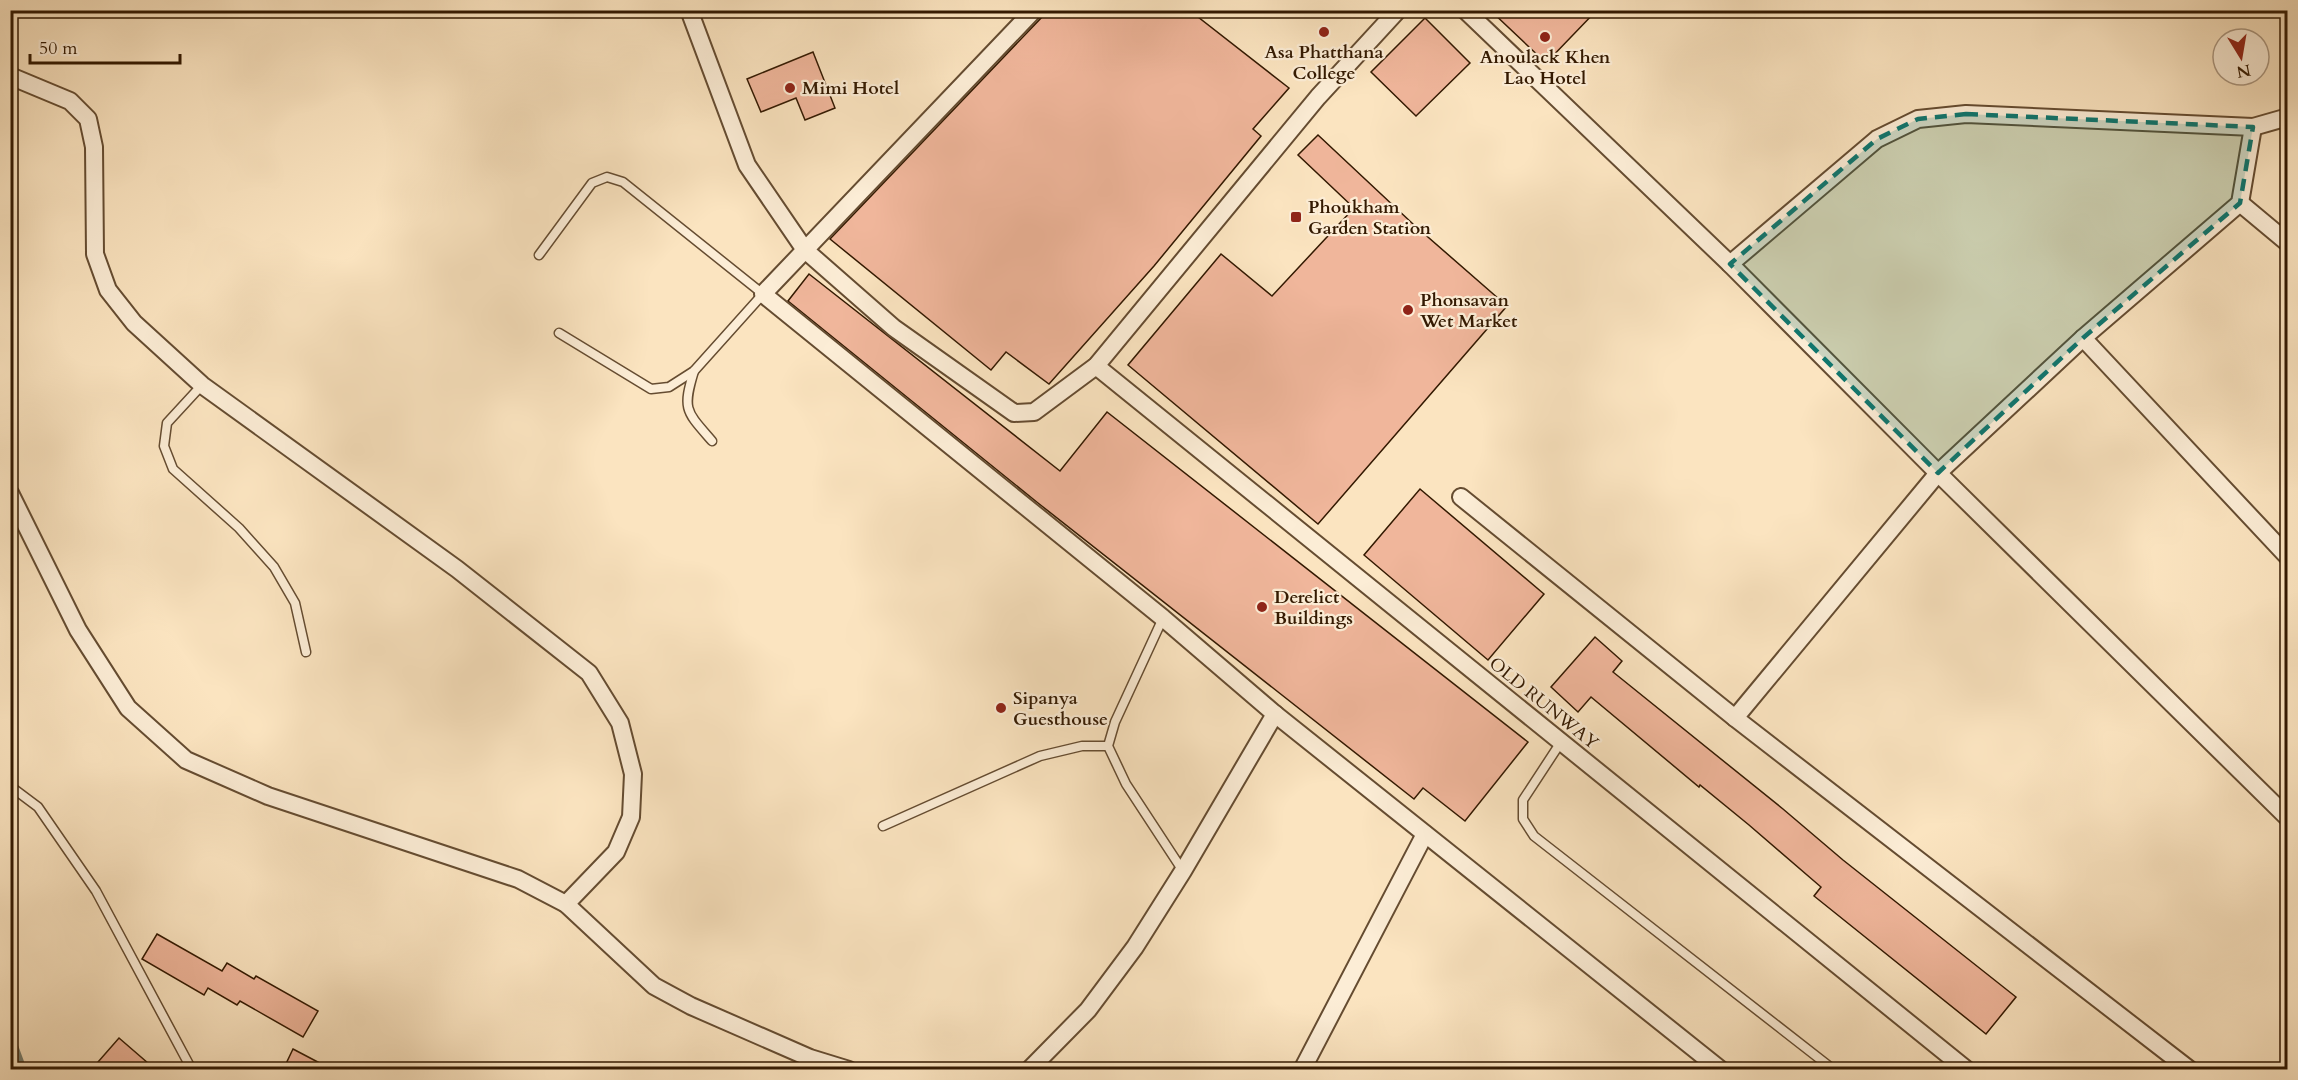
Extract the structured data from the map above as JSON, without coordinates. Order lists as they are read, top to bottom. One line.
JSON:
{"streets":{"street":["OLD RUNWAY"]},"places":{"other":["Asa Phatthana College","Anoulack Khen Lao Hotel","Mimi Hotel","Phonsavan Wet Market","Derelict Buildings","Sipanya Guesthouse"],"transit":["Phoukham Garden Station"]},"scale_bar":"50 m","north":"bottom"}
